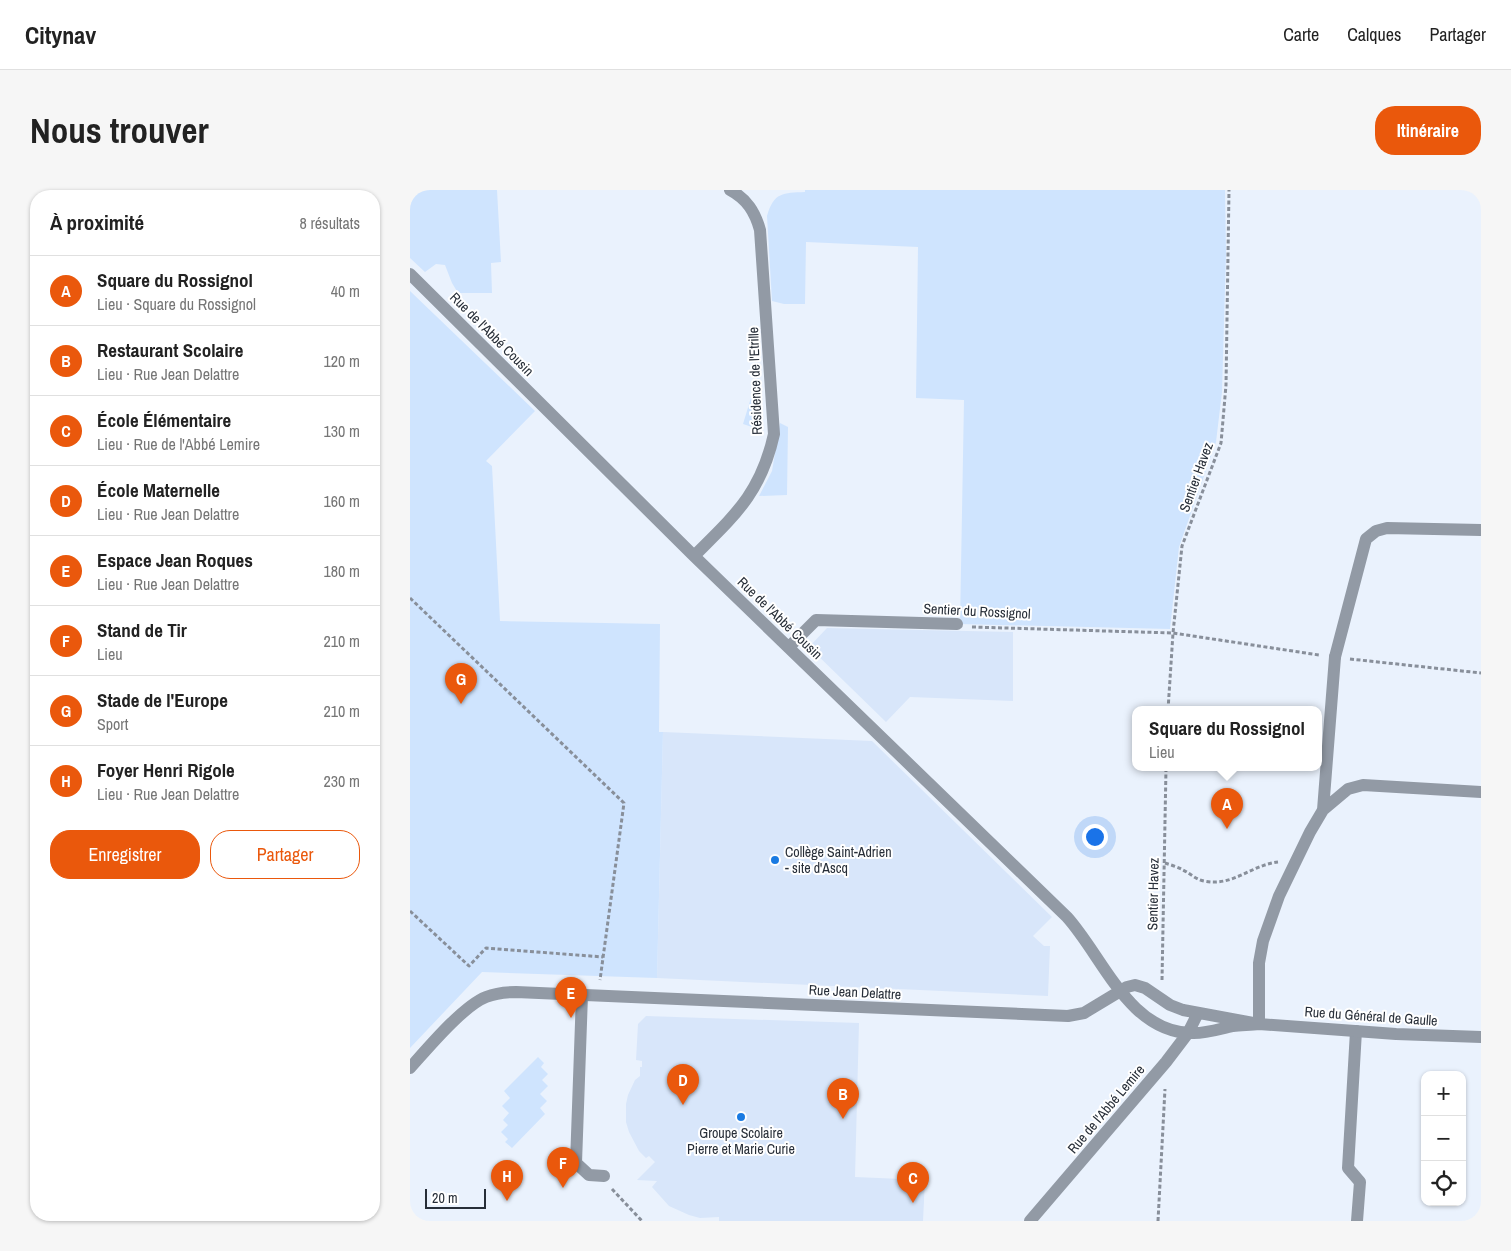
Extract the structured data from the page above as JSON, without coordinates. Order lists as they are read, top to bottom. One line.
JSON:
{"streets":{"street":["Rue de l'Abbé Cousin","Résidence de l'Etrille","Sentier du Rossignol","Rue Jean Delattre","Rue du Général de Gaulle","Rue de l'Abbé Lemire"],"path":["Sentier Havez"]},"crossings":[["Rue de l'Abbé Cousin","Résidence de l'Etrille"],["Rue de l'Abbé Cousin","Sentier du Rossignol"],["Rue de l'Abbé Cousin","Rue Jean Delattre"],["Rue de l'Abbé Cousin","Rue du Général de Gaulle"],["Sentier Havez","Sentier du Rossignol"],["Sentier Havez","Rue du Général de Gaulle"],["Rue Jean Delattre","Rue du Général de Gaulle"],["Rue du Général de Gaulle","Rue de l'Abbé Lemire"]],"places":["Collège Saint-Adrien - site d'Ascq","Groupe Scolaire Pierre et Marie Curie"],"scale_bar":"20 m","page":{"header":"Citynav","nav":["Carte","Calques","Partager"],"buttons":["Itinéraire",["Enregistrer","Partager"]],"title":"Nous trouver","heading":["À proximité","8 résultats"],"list":[{"mark":"A","name":"Square du Rossignol","note":"Lieu · Square du Rossignol","value":"40 m"},{"mark":"B","name":"Restaurant Scolaire","note":"Lieu · Rue Jean Delattre","value":"120 m"},{"mark":"C","name":"École Élémentaire","note":"Lieu · Rue de l'Abbé Lemire","value":"130 m"},{"mark":"D","name":"École Maternelle","note":"Lieu · Rue Jean Delattre","value":"160 m"},{"mark":"E","name":"Espace Jean Roques","note":"Lieu · Rue Jean Delattre","value":"180 m"},{"mark":"F","name":"Stand de Tir","note":"Lieu","value":"210 m"},{"mark":"G","name":"Stade de l'Europe","note":"Sport","value":"210 m"},{"mark":"H","name":"Foyer Henri Rigole","note":"Lieu · Rue Jean Delattre","value":"230 m"}],"pins":["G","A","E","D","B","F","H","C"],"popup":["Square du Rossignol","Lieu"],"map_buttons":["+","−"],"scale":"20 m"}}
